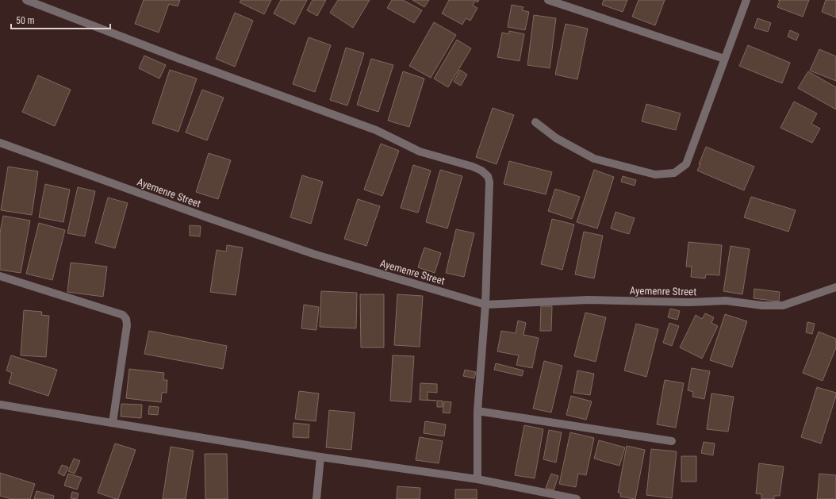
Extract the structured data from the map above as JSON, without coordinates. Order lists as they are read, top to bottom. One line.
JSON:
{"streets":{"street":["Ayemenre Street"]},"scale_bar":"50 m"}
